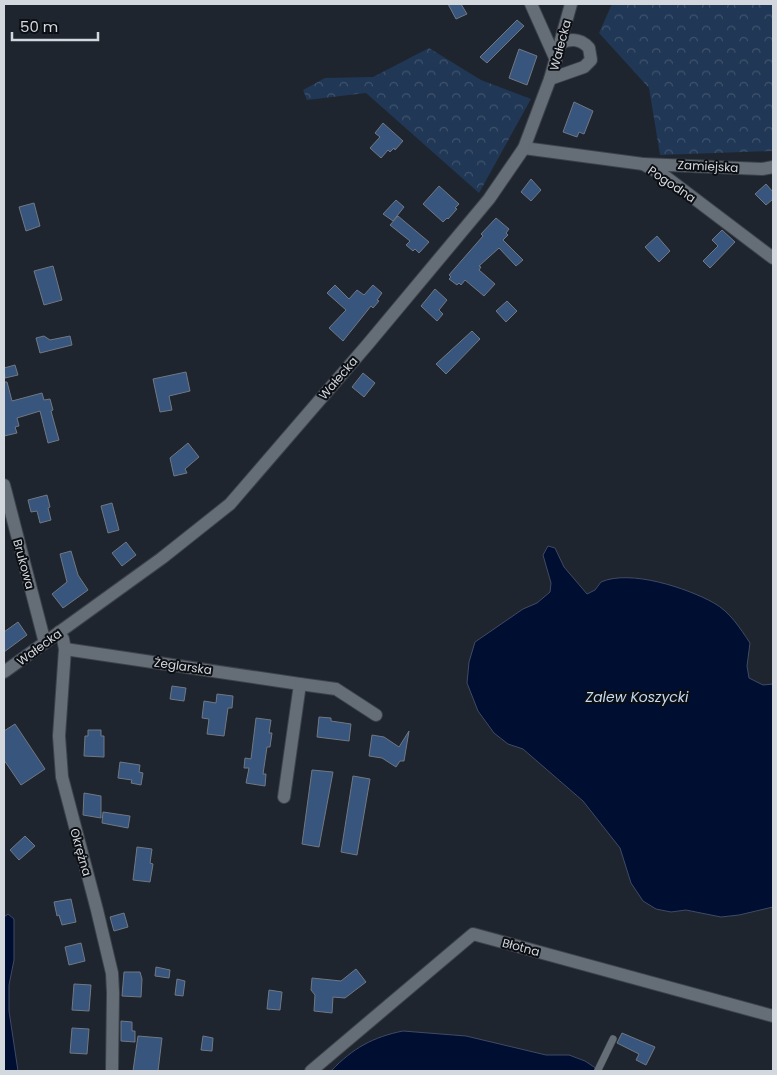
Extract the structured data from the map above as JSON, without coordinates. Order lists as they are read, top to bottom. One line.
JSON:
{"streets":{"street":["Wałecka","Zamiejska","Pogodna","Brukowa","Żeglarska","Okrężna","Błotna"]},"crossings":[["Wałecka","Pogodna"],["Wałecka","Brukowa"],["Wałecka","Okrężna"],["Zamiejska","Pogodna"],["Żeglarska","Okrężna"]],"water":["Zalew Koszycki"],"scale_bar":"50 m"}
